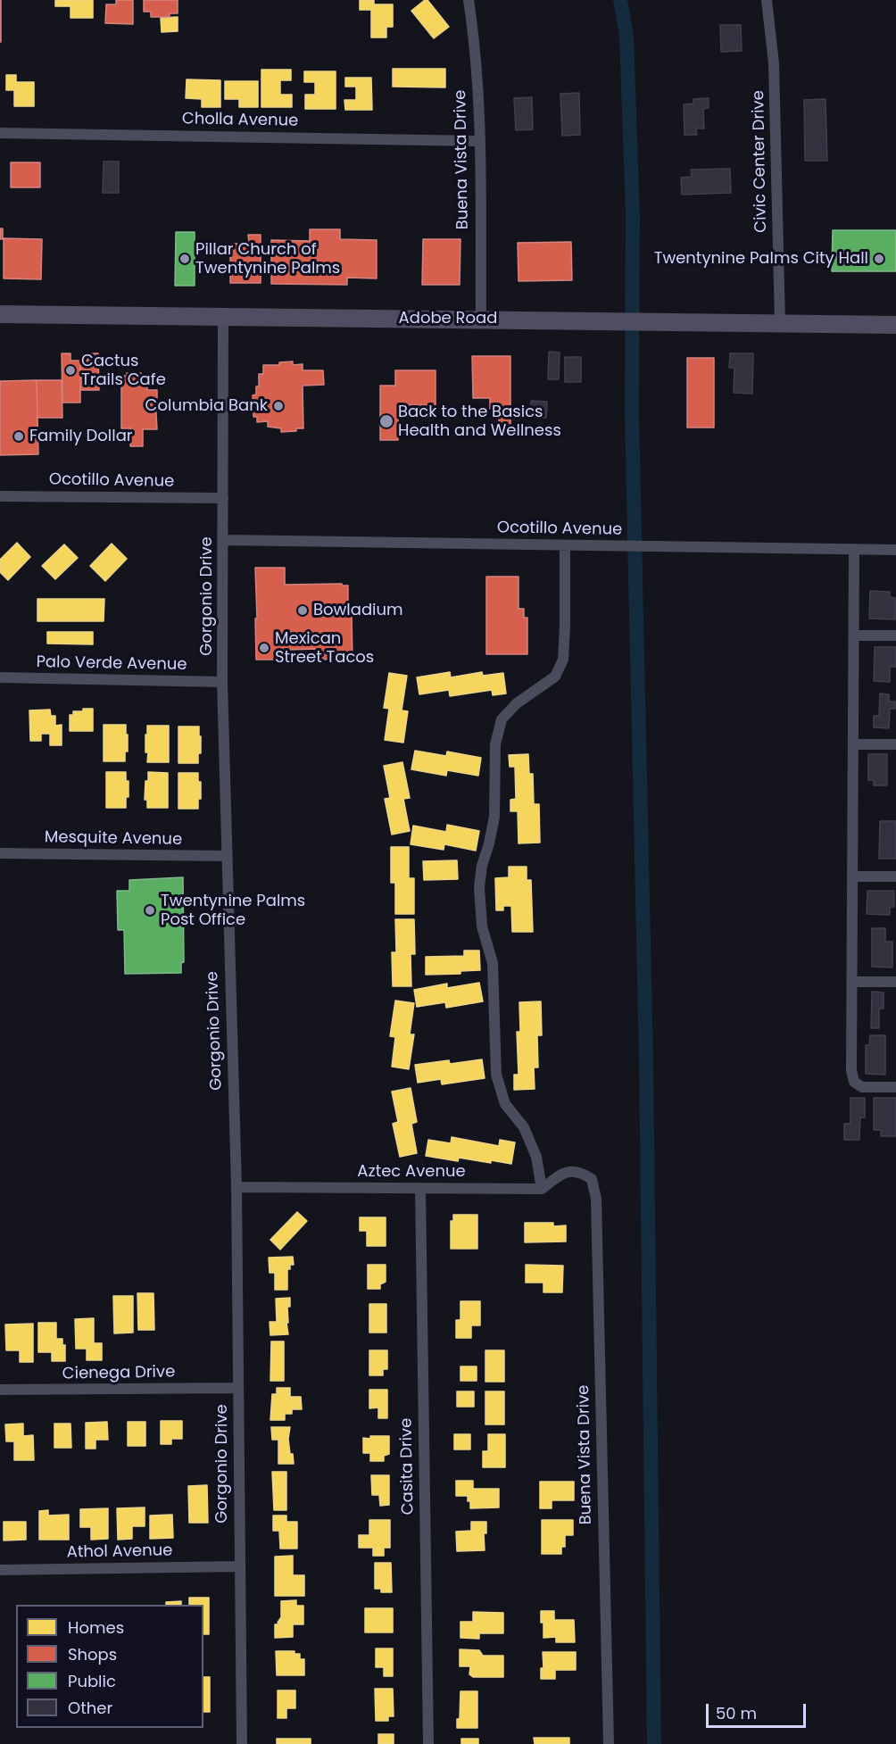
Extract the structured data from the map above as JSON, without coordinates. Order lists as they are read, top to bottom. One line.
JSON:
{"streets":{"main road":["Adobe Road"],"street":["Cholla Avenue","Buena Vista Drive","Civic Center Drive","Ocotillo Avenue","Gorgonio Drive","Palo Verde Avenue","Mesquite Avenue","Aztec Avenue","Cienega Drive","Casita Drive","Athol Avenue"]},"crossings":[["Cholla Avenue","Buena Vista Drive"],["Buena Vista Drive","Adobe Road"],["Buena Vista Drive","Aztec Avenue"],["Civic Center Drive","Adobe Road"],["Adobe Road","Gorgonio Drive"],["Ocotillo Avenue","Gorgonio Drive"],["Gorgonio Drive","Palo Verde Avenue"],["Gorgonio Drive","Mesquite Avenue"],["Gorgonio Drive","Aztec Avenue"],["Gorgonio Drive","Cienega Drive"],["Gorgonio Drive","Athol Avenue"],["Aztec Avenue","Casita Drive"]],"places":["Pillar Church of Twentynine Palms","Twentynine Palms City Hall","Cactus Trails Cafe","Columbia Bank","Back to the Basics Health and Wellness","Family Dollar","Bowladium","Mexican Street Tacos","Twentynine Palms Post Office"],"legend":["Homes","Shops","Public","Other"],"scale_bar":"50 m"}
